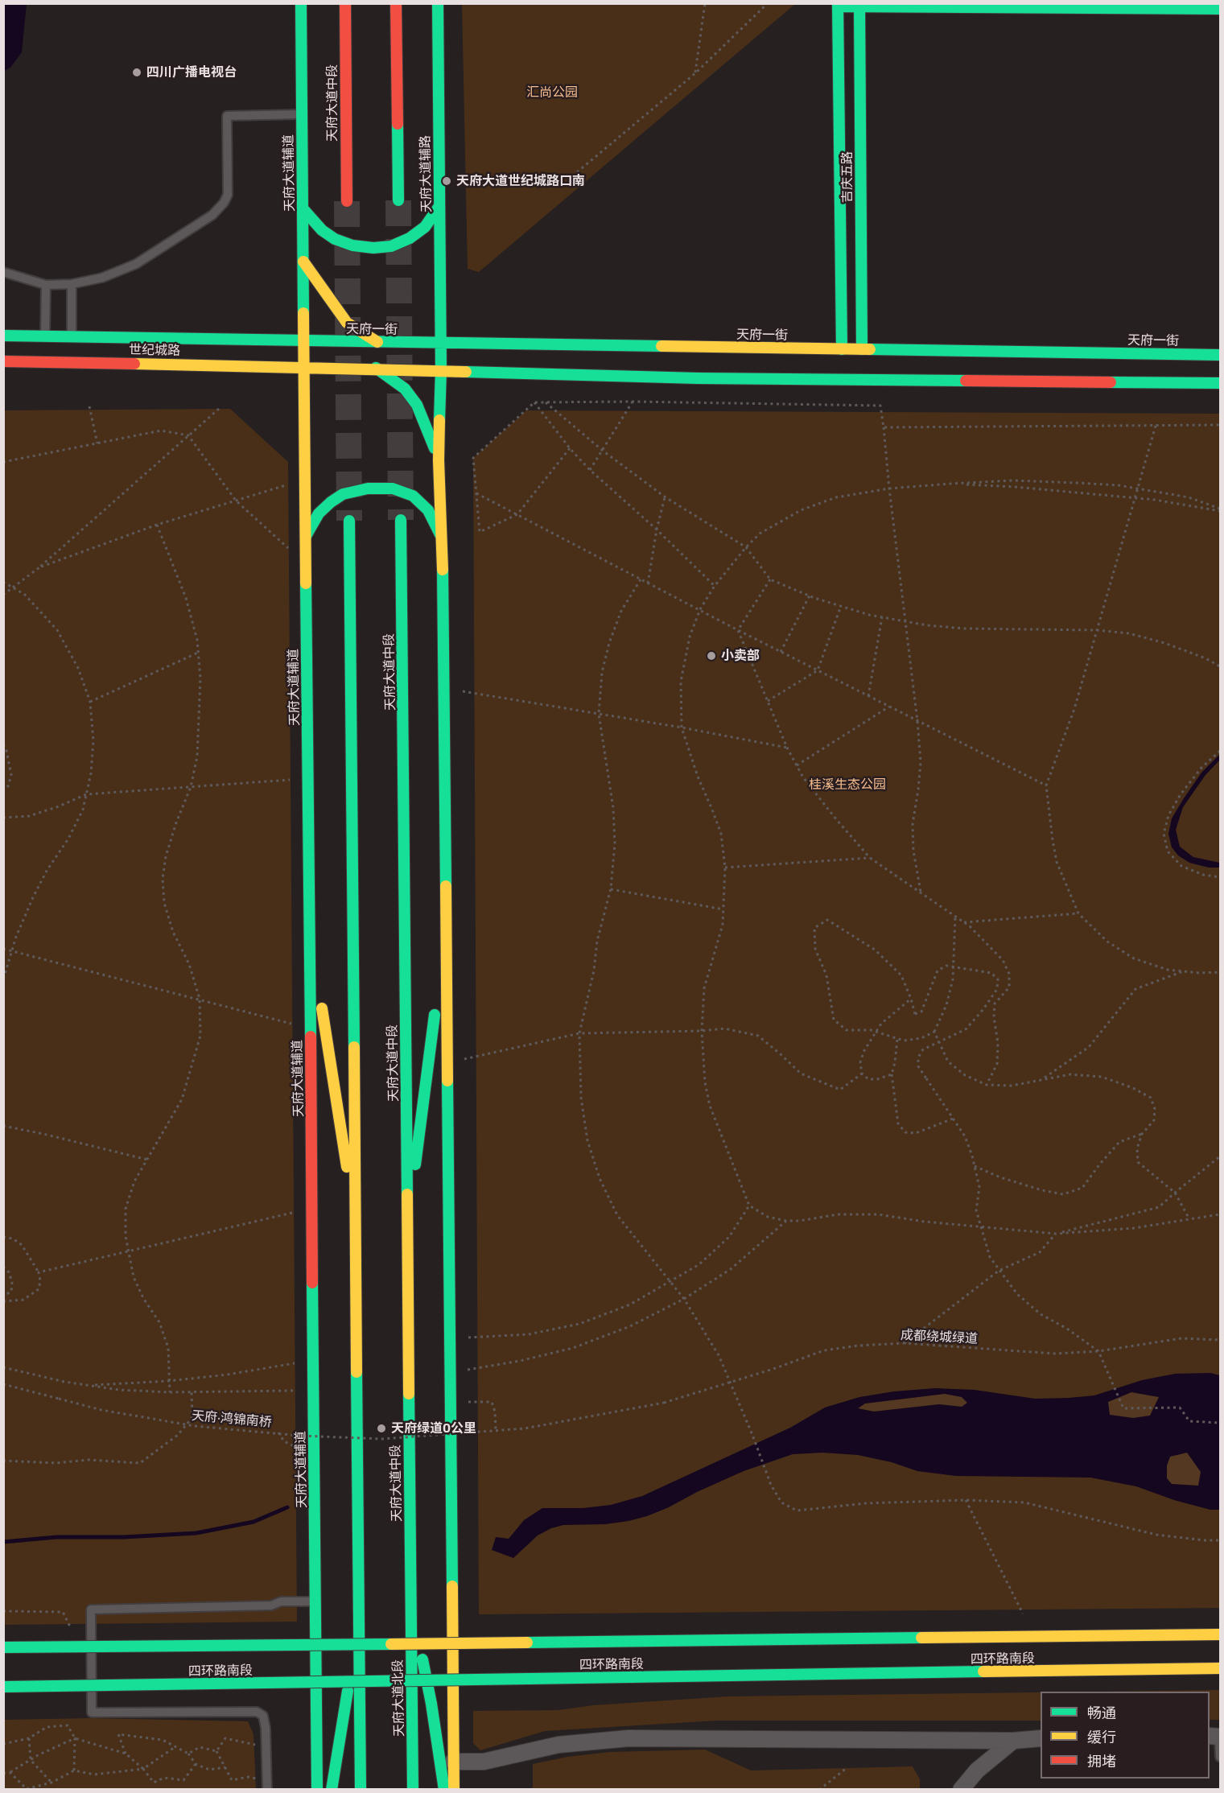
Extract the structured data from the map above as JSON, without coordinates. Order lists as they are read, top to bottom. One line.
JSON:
{"streets":{"main road":["天府大道中段","天府大道辅道","天府大道辅路","吉庆五路","天府一街","世纪城路","四环路南段","天府大道北段"],"path":["成都绕城绿道","天府·鸿锦南桥"]},"crossings":[["天府大道中段","天府大道北段"],["天府大道辅道","天府一街"],["天府大道辅道","世纪城路"],["天府大道辅路","天府一街"],["吉庆五路","天府一街"],["天府一街","世纪城路"],["成都绕城绿道","天府·鸿锦南桥"]],"parks":["汇尚公园","桂溪生态公园"],"places":["四川广播电视台","天府大道世纪城路口南","小卖部","天府绿道0公里"],"legend":["畅通","缓行","拥堵"]}
